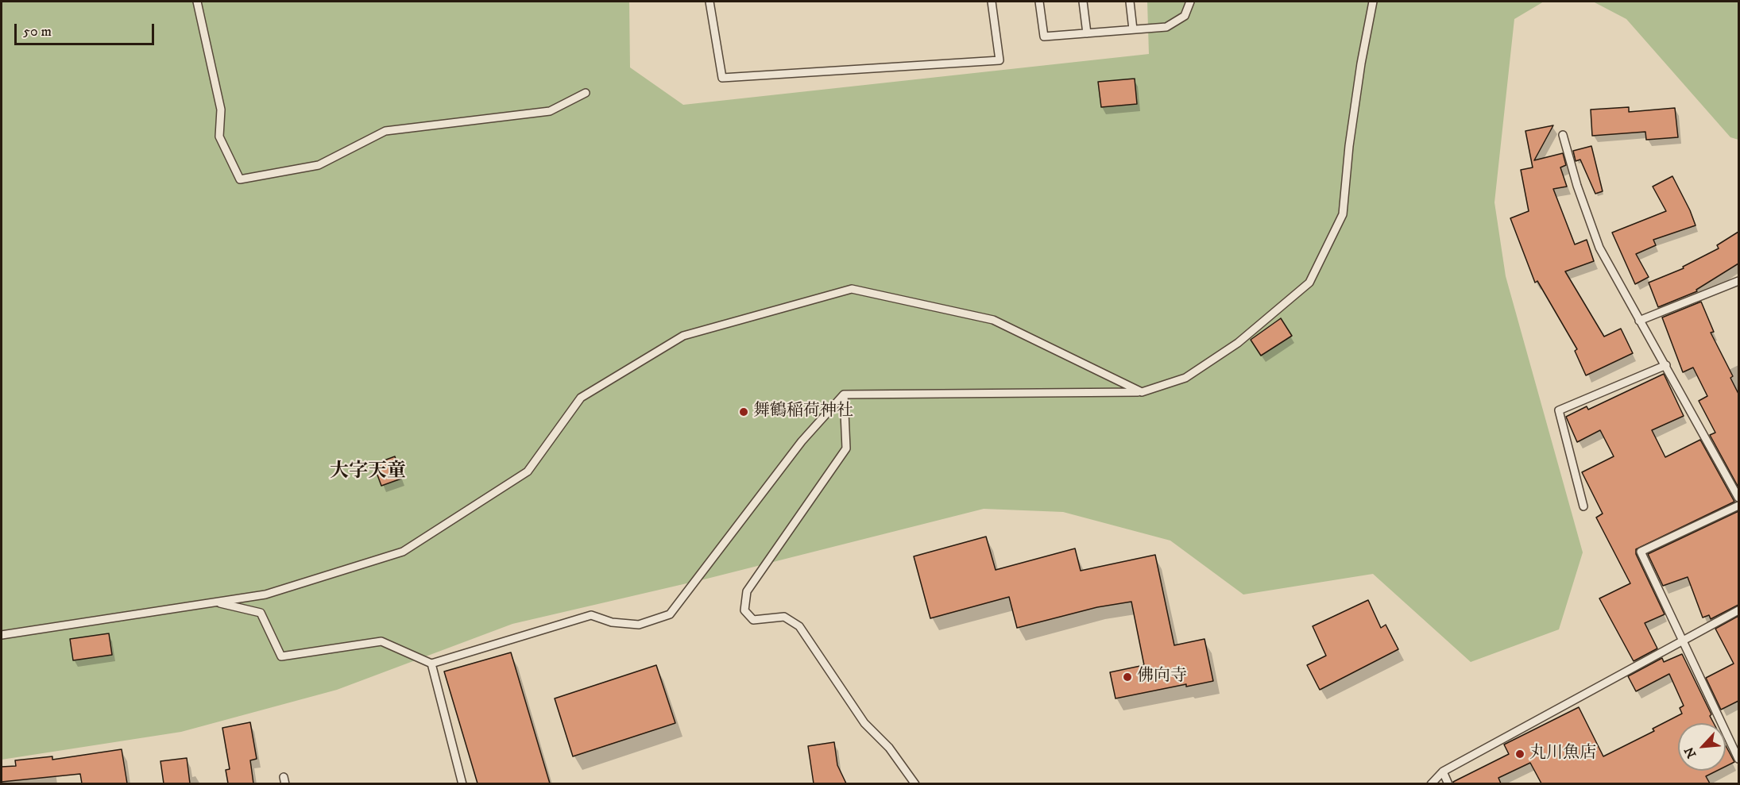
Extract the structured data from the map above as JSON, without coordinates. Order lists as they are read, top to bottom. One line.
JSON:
{"districts":["大字天童"],"places":["舞鶴稲荷神社","佛向寺","丸川魚店"],"scale_bar":"50 m","north":"bottom left"}
